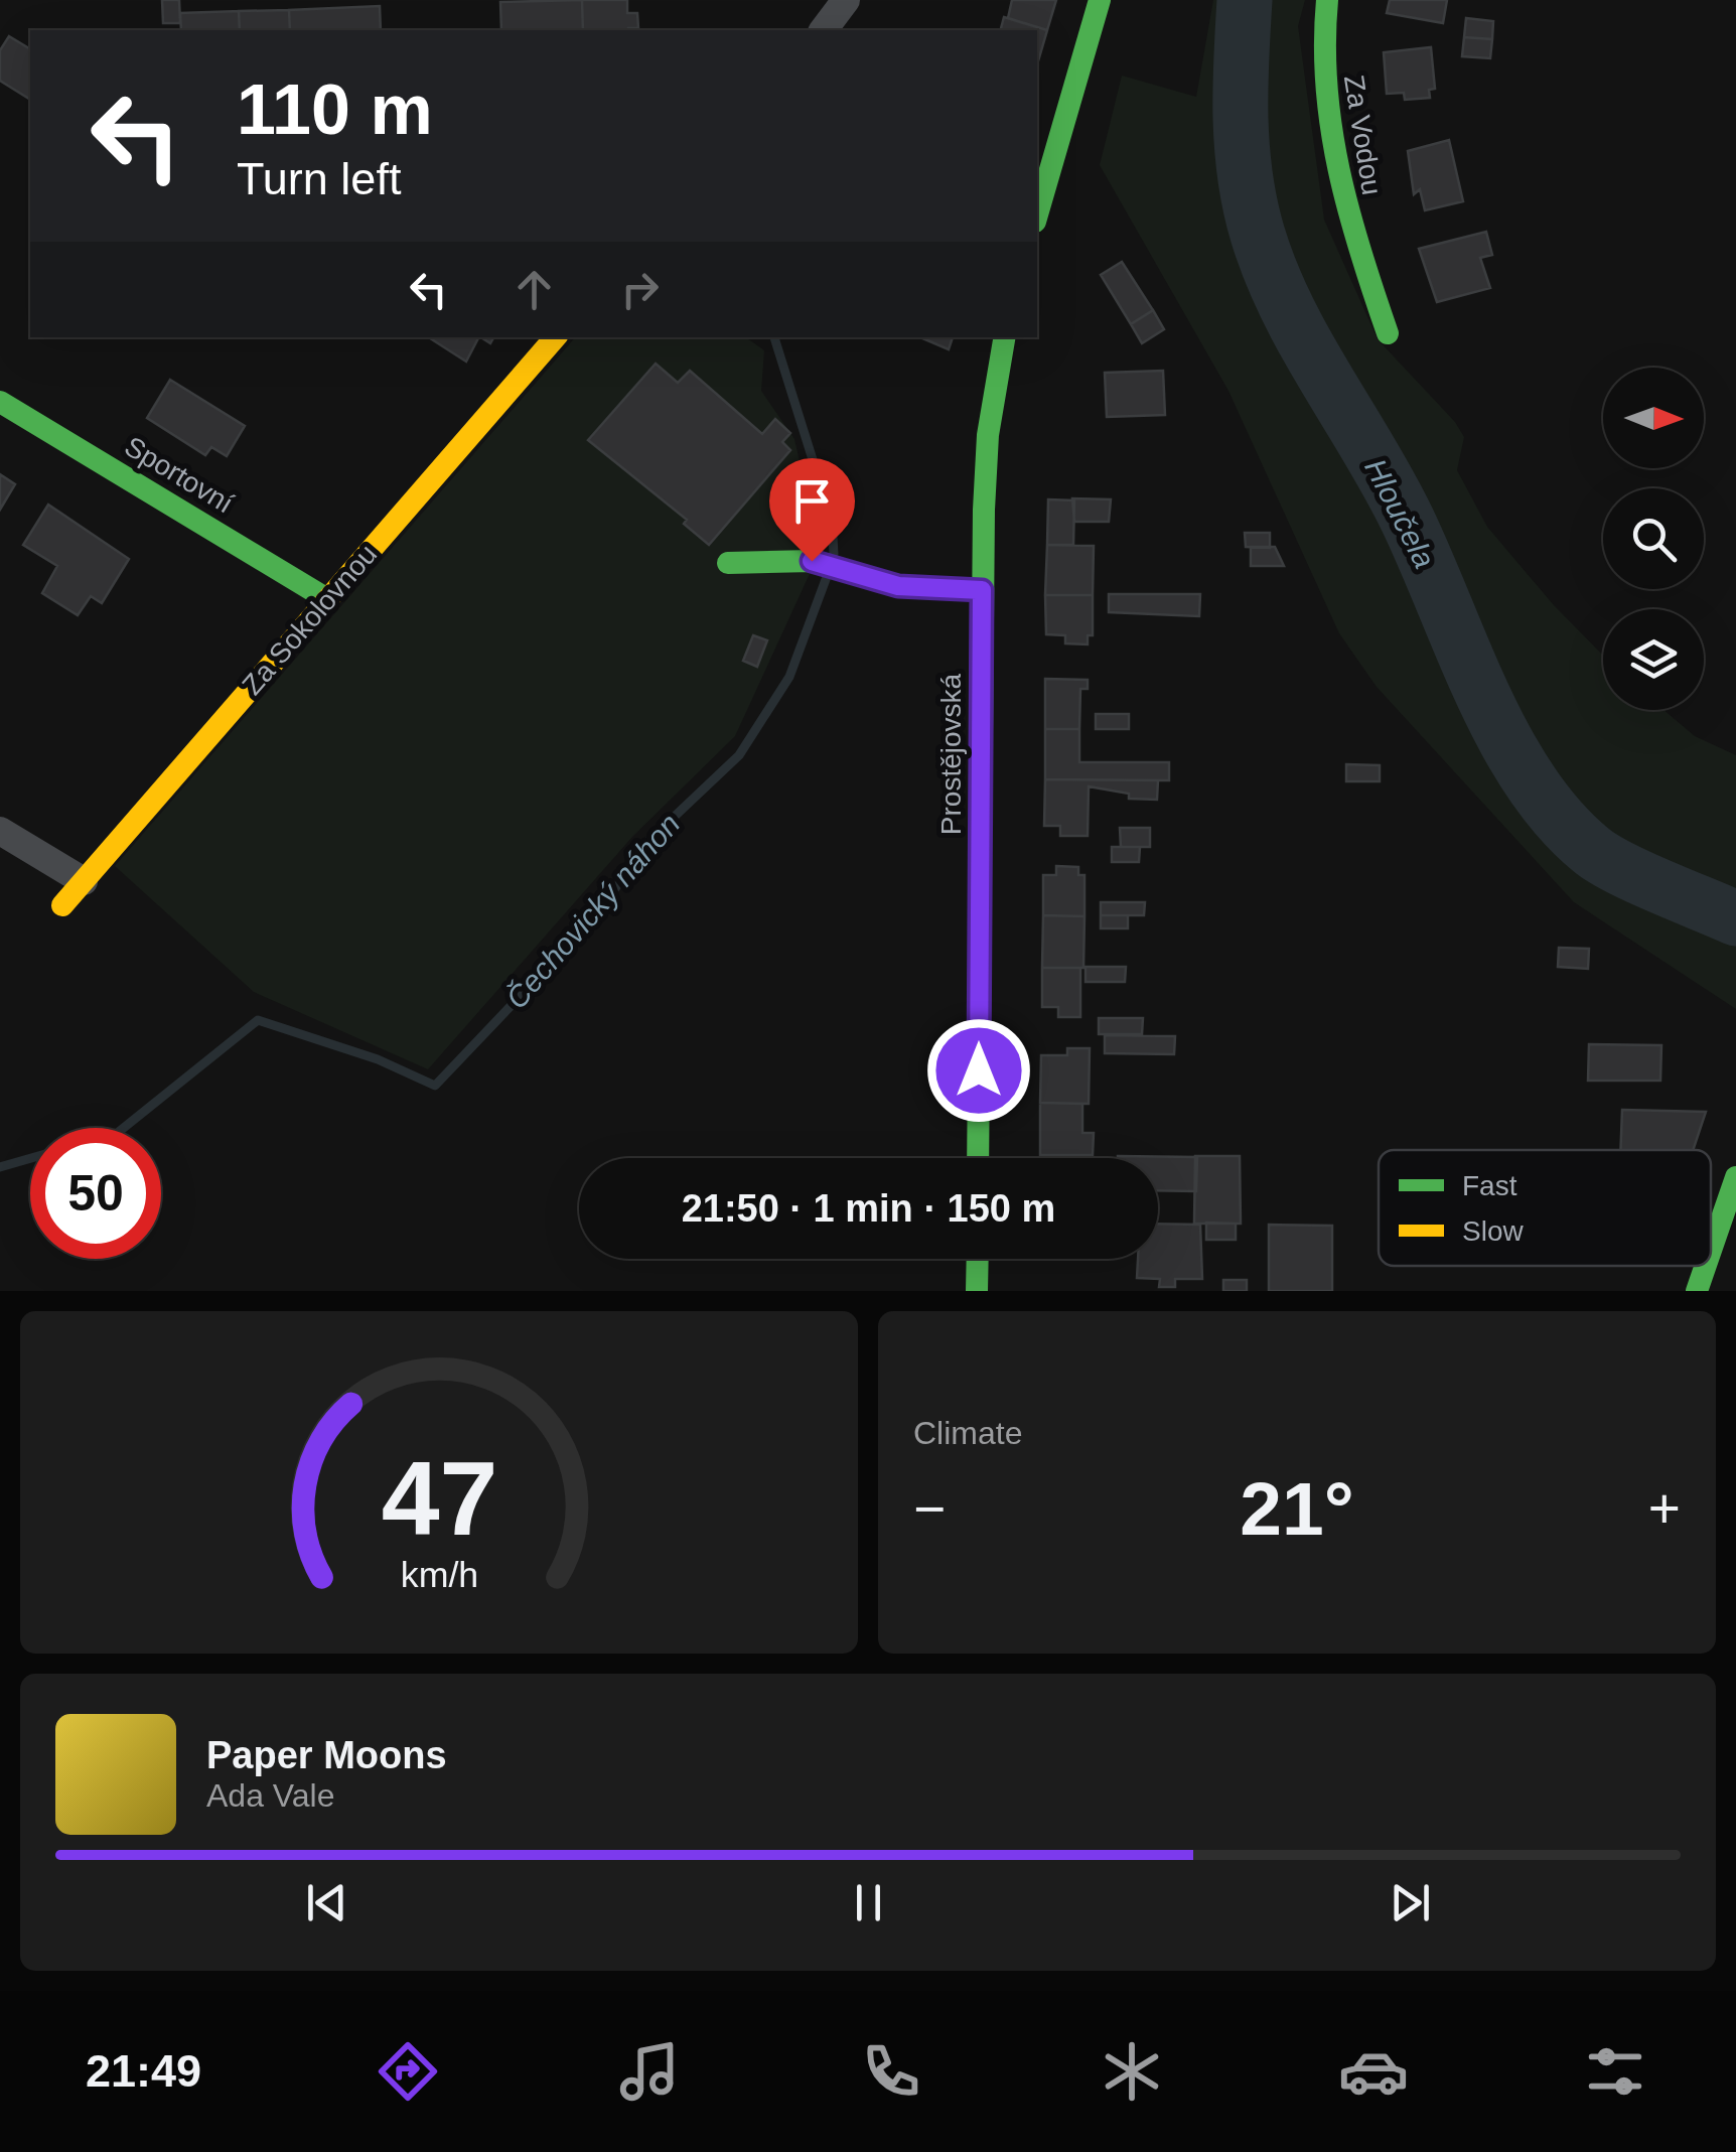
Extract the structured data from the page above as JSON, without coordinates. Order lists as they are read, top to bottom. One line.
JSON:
{"streets":{"street":["Za Vodou","Sportovní","Za Sokolovnou","Prostějovská"]},"crossings":[["Sportovní","Za Sokolovnou"]],"water":["Hloučela","Čechovický náhon"],"legend":["Fast","Slow"],"north":"right","page":{"turn":["110 m","Turn left"],"limit":"50","trip":"21:50 · 1 min · 150 m","tile":"Climate","heat":["−","21°","+"],"song":["Paper Moons","Ada Vale"],"tabs":"21:49","gauge":["47","km/h"]}}
